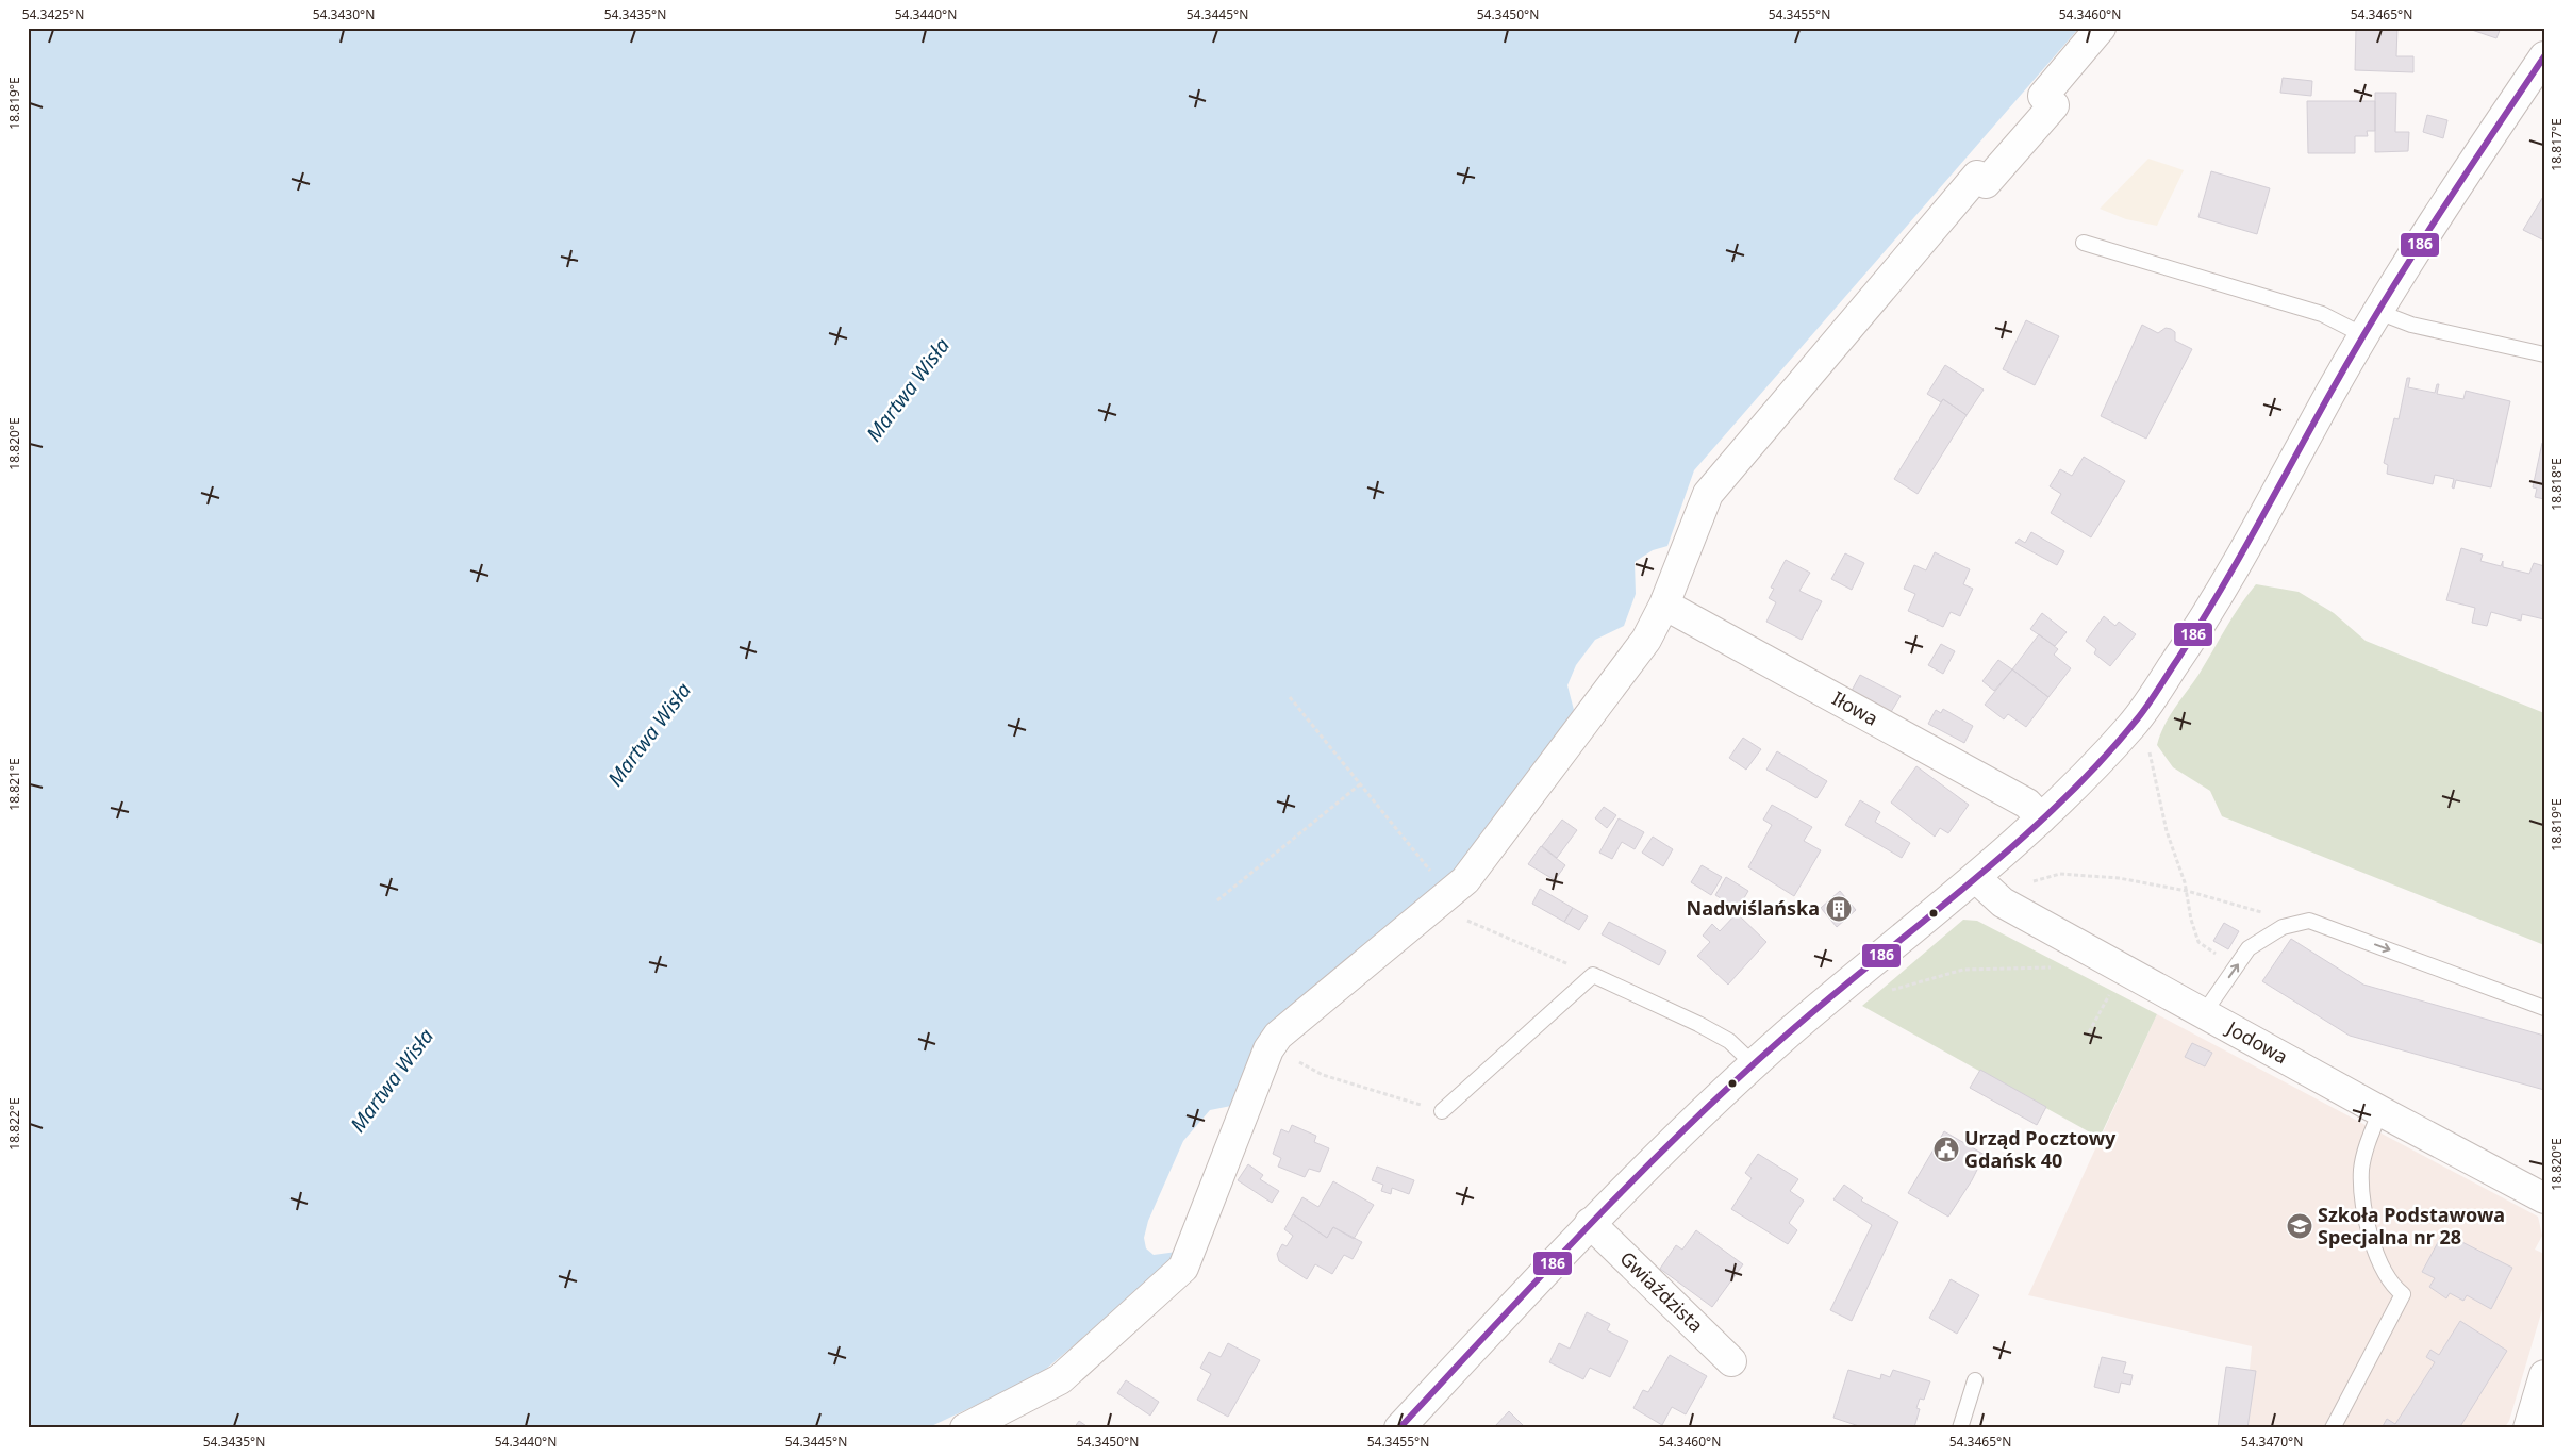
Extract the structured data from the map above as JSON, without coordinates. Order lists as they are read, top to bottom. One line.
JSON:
{"streets":{"street":["Iłowa","Jodowa","Gwiaździsta"]},"water":["Martwa Wisła"],"places":{"building":["Nadwiślańska"],"public building":["Urząd Pocztowy Gdańsk 40"],"school or university":["Szkoła Podstawowa Specjalna nr 28"]},"lines":["transit line 186"],"coordinates":["54.3425°N","54.3430°N","54.3435°N","54.3440°N","54.3445°N","54.3450°N","54.3455°N","54.3460°N","54.3465°N","18.819°E","18.817°E","18.820°E","18.818°E","18.821°E","18.822°E","54.3470°N"]}
